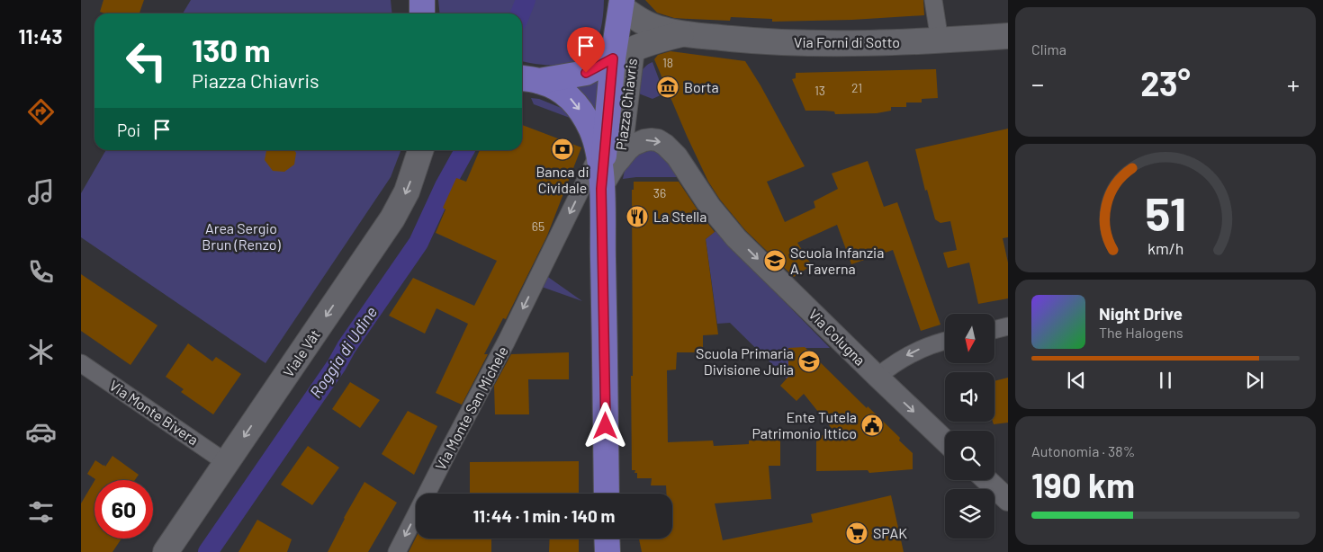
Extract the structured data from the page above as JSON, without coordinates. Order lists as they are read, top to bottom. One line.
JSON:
{"streets":{"main road":["Via Forni di Sotto","Piazza Chiavris","Viale Vât"],"street":["Via Colugna","Via Monte San Michele","Via Monte Bivera"]},"crossings":[["Via Forni di Sotto","Piazza Chiavris"],["Piazza Chiavris","Via Colugna"],["Piazza Chiavris","Via Monte San Michele"],["Viale Vât","Via Monte Bivera"]],"one_way":["Via Colugna","Viale Vât","Via Monte San Michele"],"water":["Roggia di Udine"],"parks":["Area Sergio Brun (Renzo)"],"places":{"museum":["Borta"],"bank":["Banca di Cividale"],"restaurant":["La Stella"],"school or university":["Scuola Infanzia A. Taverna","Scuola Primaria Divisione Julia"],"public building":["Ente Tutela Patrimonio Ittico"],"supermarket":["SPAK"]},"house_numbers":["18","21","13","36","65"],"north":"bottom","page":{"tabs":"11:43","tile":["Clima",["Autonomia · 38%","190 km"]],"turn":["130 m","Piazza Chiavris"],"heat":["−","23°","+"],"then":"Poi","song":["Night Drive","The Halogens"],"limit":"60","trip":"11:44 · 1 min · 140 m","gauge":["51","km/h"]}}
